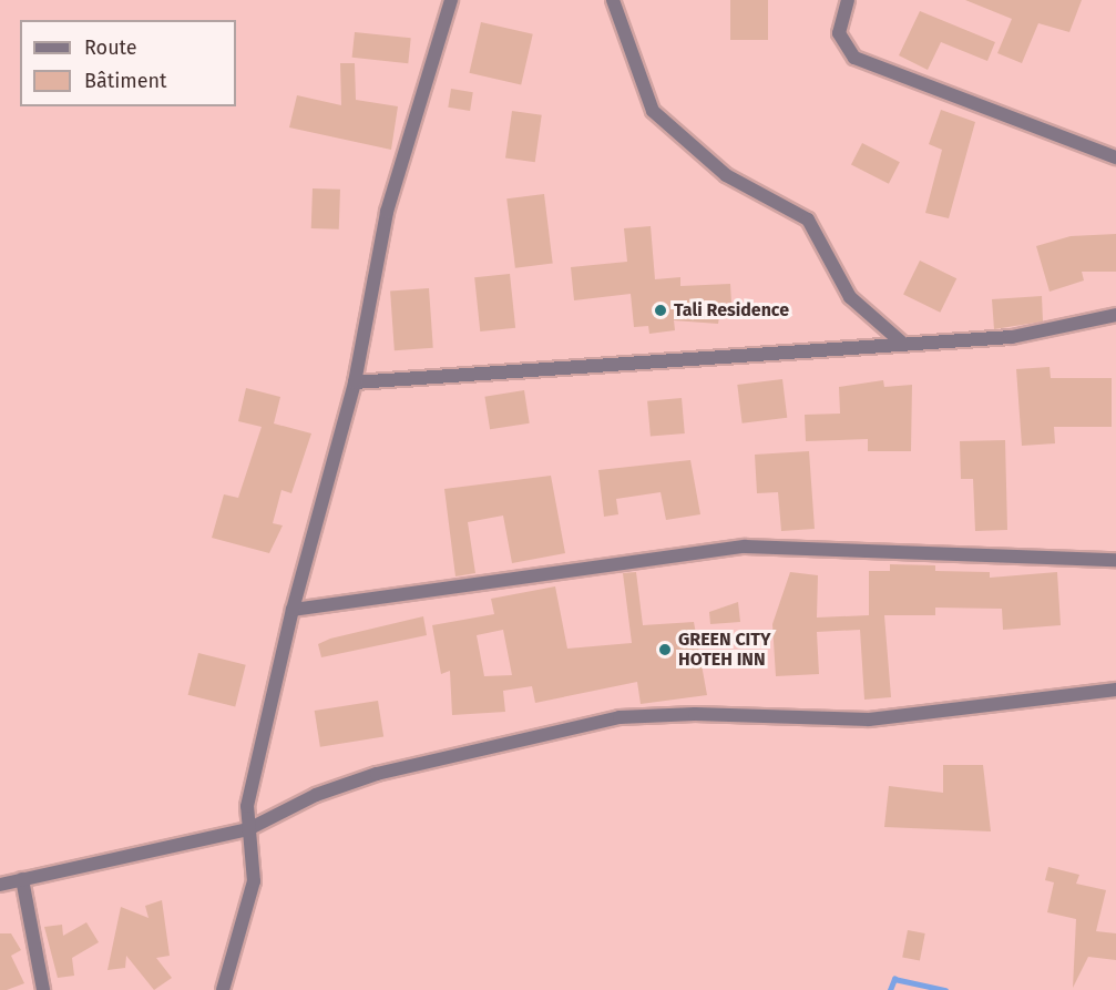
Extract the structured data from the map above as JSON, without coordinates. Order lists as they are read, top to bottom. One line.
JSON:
{"places":["Tali Residence","GREEN CITY HOTEH INN"],"legend":["Route","Bâtiment"]}
